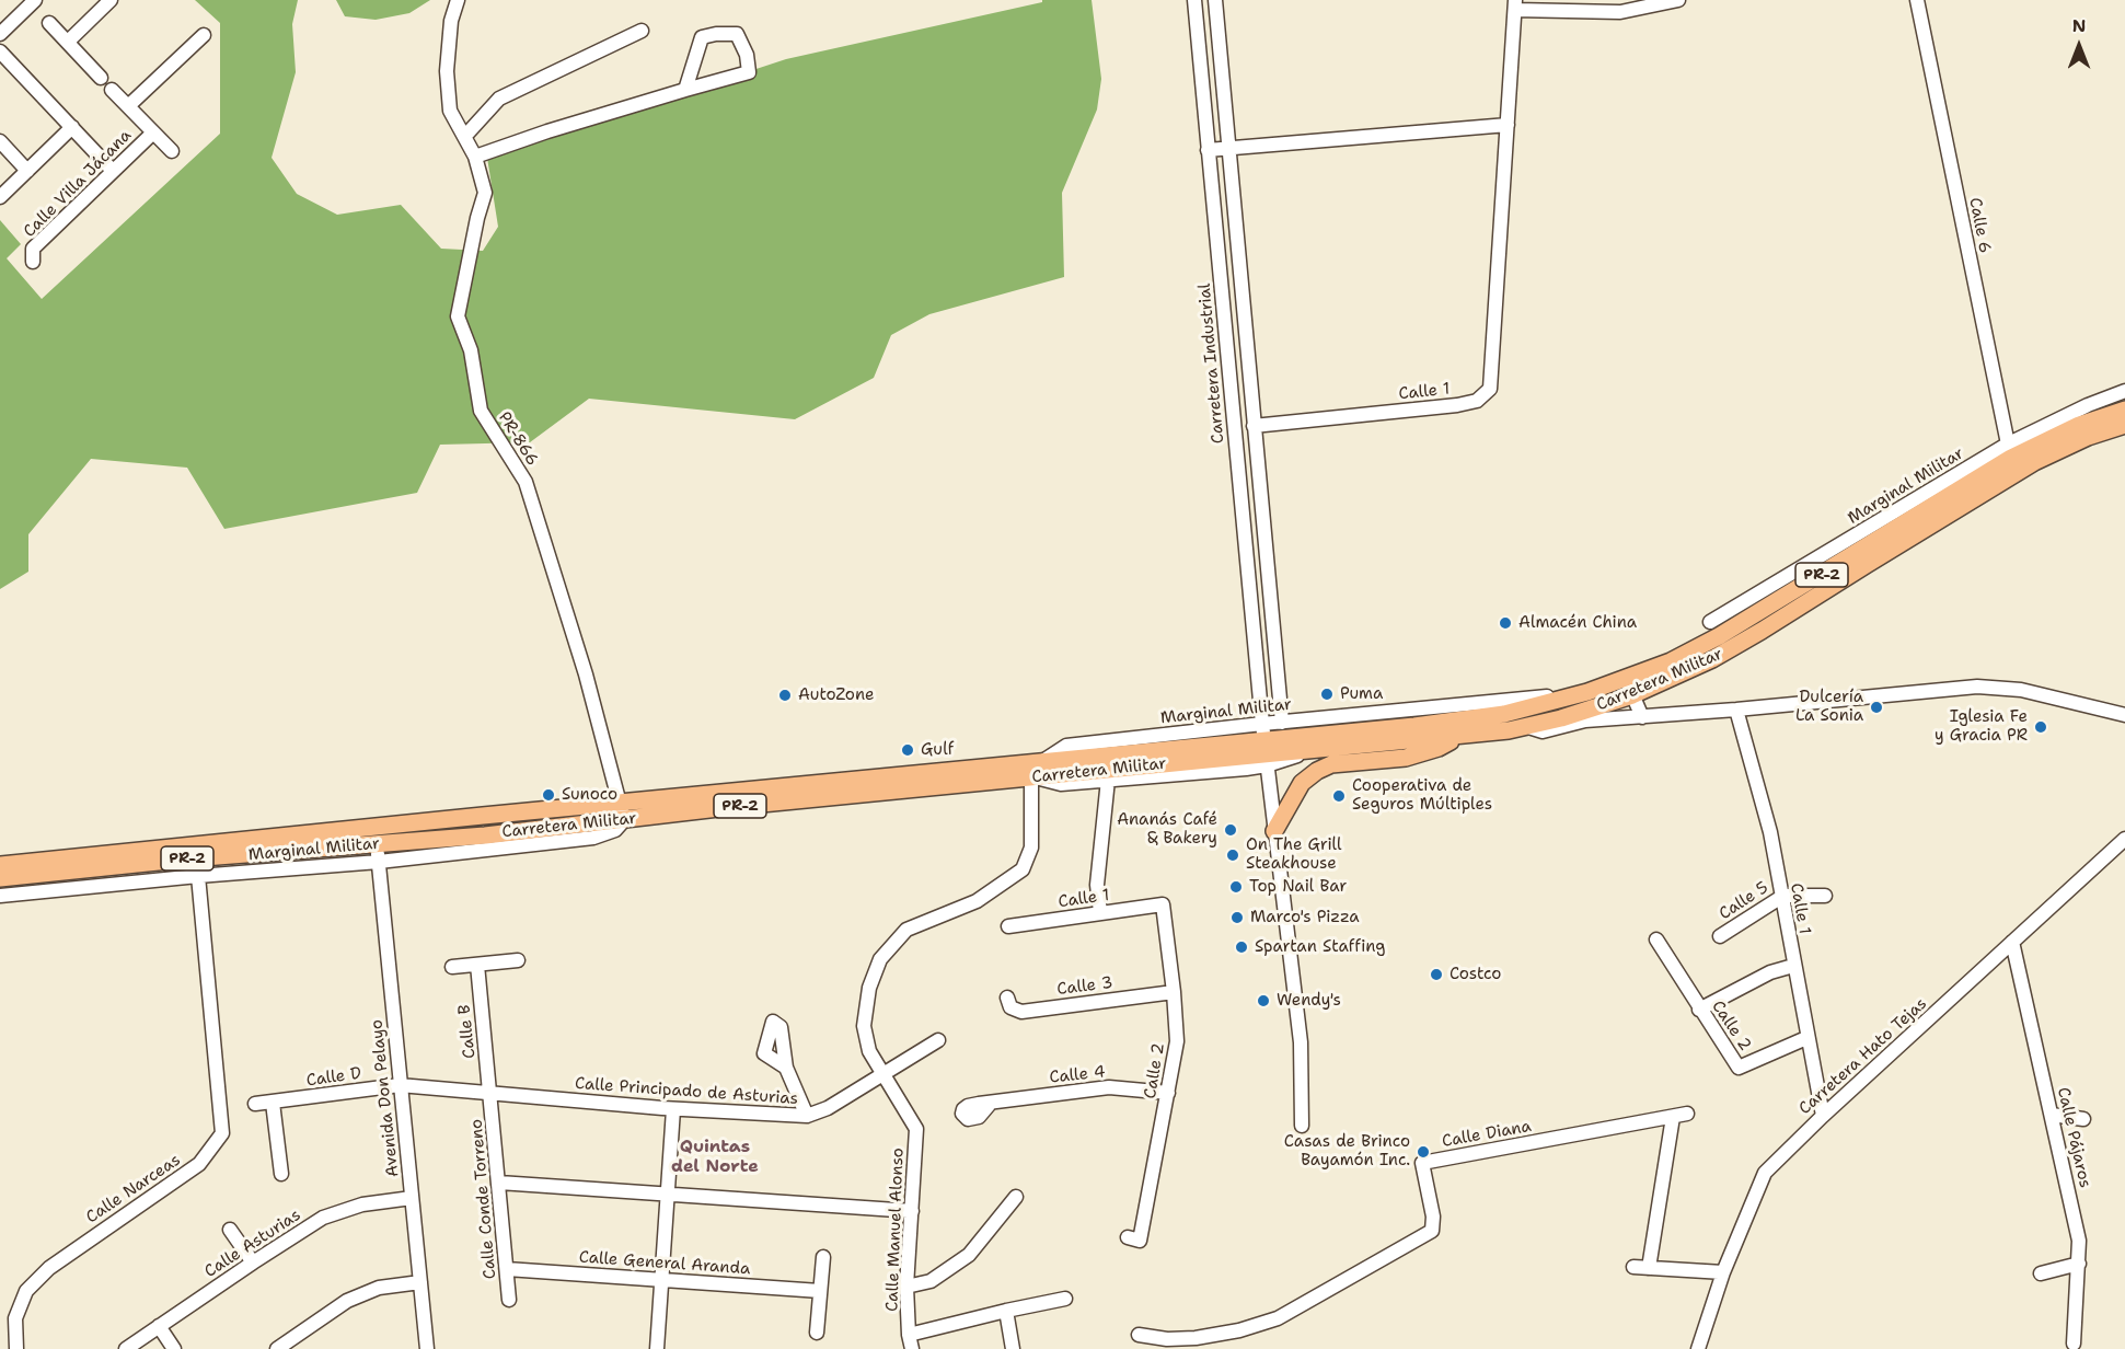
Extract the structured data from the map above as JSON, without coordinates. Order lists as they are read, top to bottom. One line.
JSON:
{"streets":{"main road":["PR-2","Carretera Militar"],"street":["Calle Villa Jácana","Calle 6","Carretera Industrial","Calle 1","PR-866","Marginal Militar","Calle 5","Calle 3","Calle 2","Calle B","Carretera Hato Tejas","Calle 4","Calle D","Calle Principado de Asturias","Avenida Don Pelayo","Calle Diana","Calle Pájaros","Calle Narceas","Calle Conde Torreno","Calle Manuel Alonso","Calle Asturias","Calle General Aranda"]},"crossings":[["Calle 6","Marginal Militar"],["Calle 6","Carretera Militar"],["Carretera Industrial","Marginal Militar"],["Carretera Industrial","Carretera Militar"],["Calle 1","Calle 5"],["Calle 1","Calle 2"],["Calle 1","Carretera Hato Tejas"],["PR-866","Carretera Militar"],["Marginal Militar","Carretera Militar"],["Marginal Militar","Avenida Don Pelayo"],["Marginal Militar","Calle Narceas"],["Marginal Militar","Calle Manuel Alonso"],["Carretera Militar","Avenida Don Pelayo"],["Carretera Militar","Calle Manuel Alonso"],["Calle 3","Calle 2"],["Calle 2","Calle 4"],["Calle B","Calle D"],["Calle B","Calle Principado de Asturias"],["Calle B","Calle Conde Torreno"],["Carretera Hato Tejas","Calle Pájaros"],["Calle D","Calle Principado de Asturias"],["Calle D","Avenida Don Pelayo"],["Calle D","Calle Conde Torreno"],["Calle Principado de Asturias","Calle Conde Torreno"],["Calle Principado de Asturias","Calle Manuel Alonso"],["Avenida Don Pelayo","Calle Asturias"],["Calle Conde Torreno","Calle General Aranda"]],"districts":["Quintas del Norte"],"places":["Almacén China","Puma","AutoZone","Dulcería La Sonia","Iglesia Fe y Gracia PR","Gulf","Sunoco","Cooperativa de Seguros Múltiples","Ananás Café & Bakery","On The Grill Steakhouse","Top Nail Bar","Marco's Pizza","Spartan Staffing","Costco","Wendy's","Casas de Brinco Bayamón Inc."],"north":"top"}
